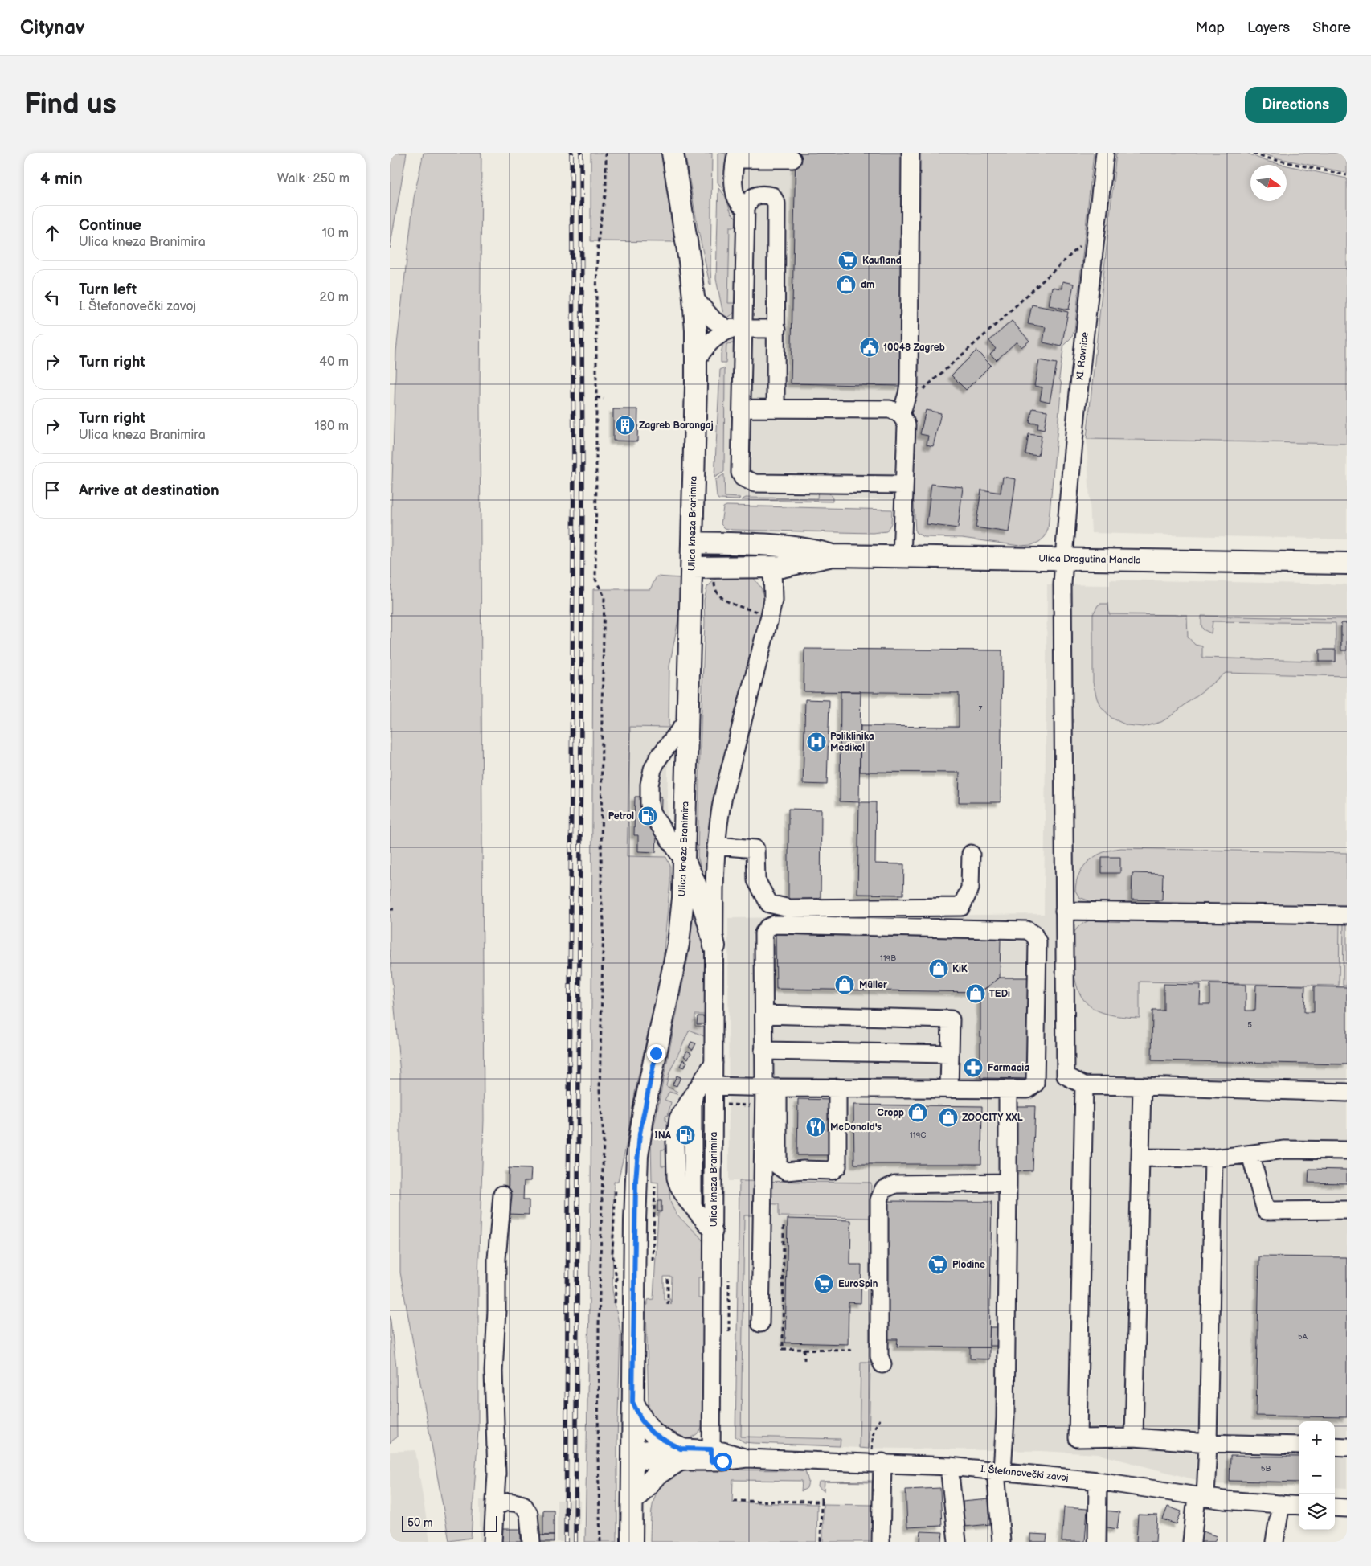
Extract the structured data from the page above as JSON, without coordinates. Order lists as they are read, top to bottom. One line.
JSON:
{"streets":{"main road":["Ulica kneza Branimira","Ulica Dragutina Mandla"],"street":["XI. Ravnice","I. Štefanovečki zavoj"]},"crossings":[["XI. Ravnice","Ulica Dragutina Mandla"],["Ulica kneza Branimira","Ulica Dragutina Mandla"],["Ulica kneza Branimira","I. Štefanovečki zavoj"]],"places":{"supermarket":["Kaufland","Plodine","EuroSpin"],"shop":["dm","KiK","Müller","TEDi","Cropp","ZOOCITY XXL"],"public building":["10048 Zagreb"],"building":["Zagreb Borongaj"],"hospital":["Poliklinika Medikol"],"fuel station":["Petrol","INA"],"pharmacy":["Farmacia"],"restaurant":["McDonald's"]},"house_numbers":["7","119B","5","119C","5A","5B"],"scale_bar":"50 m","north":"right","page":{"header":"Citynav","nav":["Map","Layers","Share"],"buttons":"Directions","title":"Find us","heading":["4 min","Walk · 250 m"],"list":[["Continue","Ulica kneza Branimira","10 m"],["Turn left","I. Štefanovečki zavoj","20 m"],["Turn right","40 m"],["Turn right","Ulica kneza Branimira","180 m"],"Arrive at destination"],"map_buttons":["+","−"],"scale":"50 m"}}
